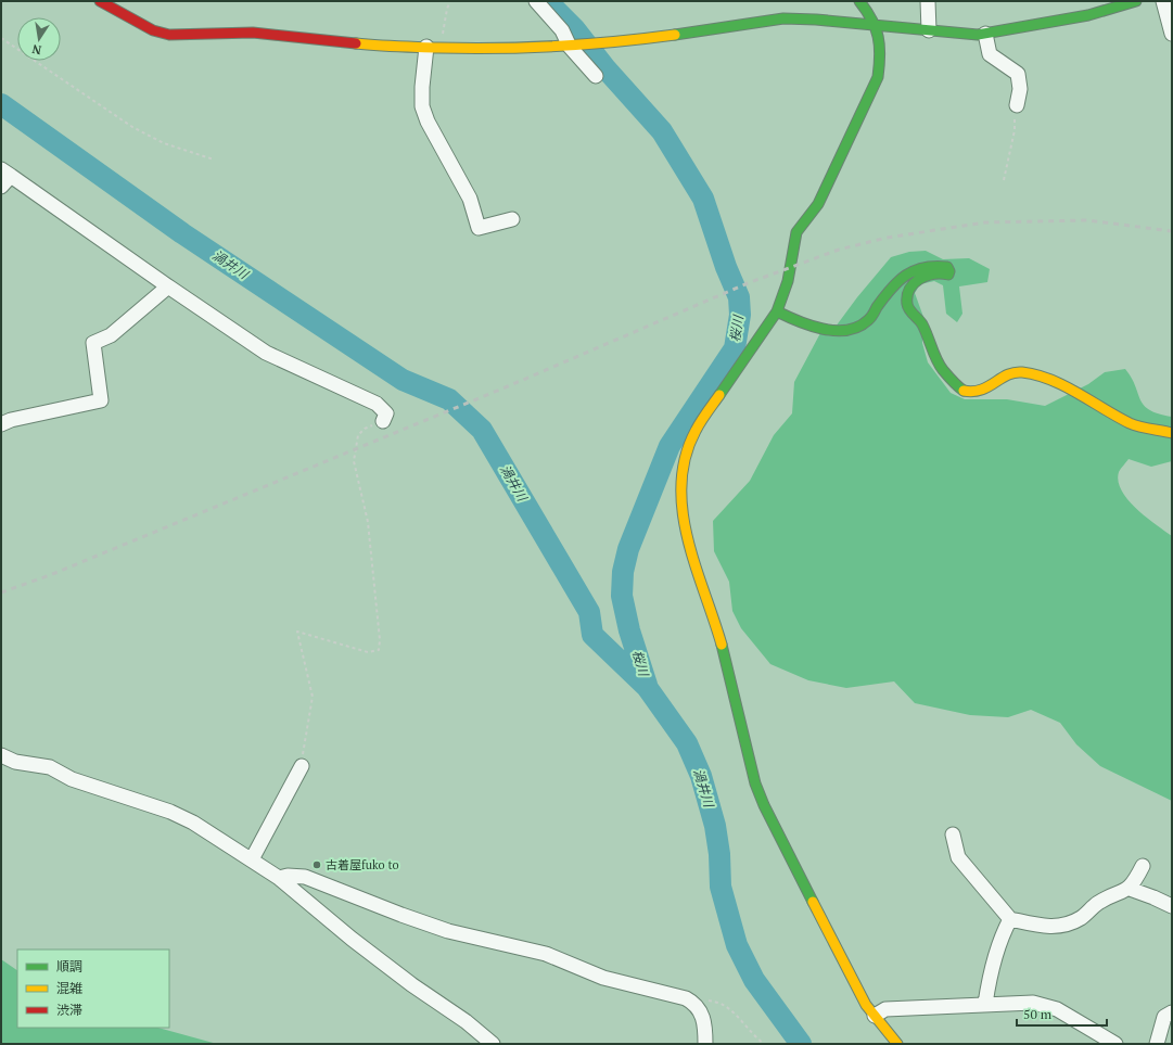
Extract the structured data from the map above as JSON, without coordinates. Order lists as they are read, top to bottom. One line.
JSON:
{"water":["渦井川","桜川"],"places":["古着屋fuko to"],"legend":["順調","混雑","渋滞"],"scale_bar":"50 m","north":"bottom"}
